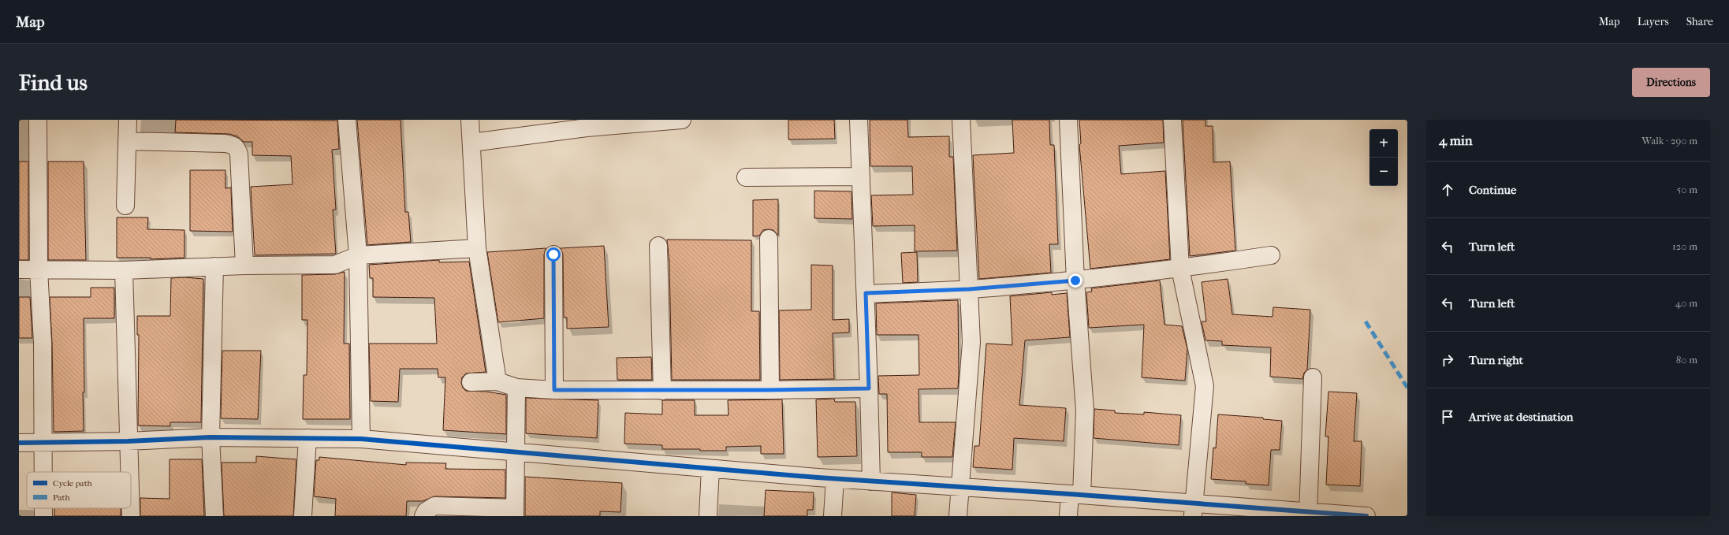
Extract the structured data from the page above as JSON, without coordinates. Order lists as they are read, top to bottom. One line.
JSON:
{"legend":["Cycle path","Path"],"page":{"header":"Map","nav":["Map","Layers","Share"],"buttons":"Directions","title":"Find us","heading":["4 min","Walk · 290 m"],"map_buttons":["+","−"],"list":[["Continue","50 m"],["Turn left","120 m"],["Turn left","40 m"],["Turn right","80 m"],"Arrive at destination"]}}
